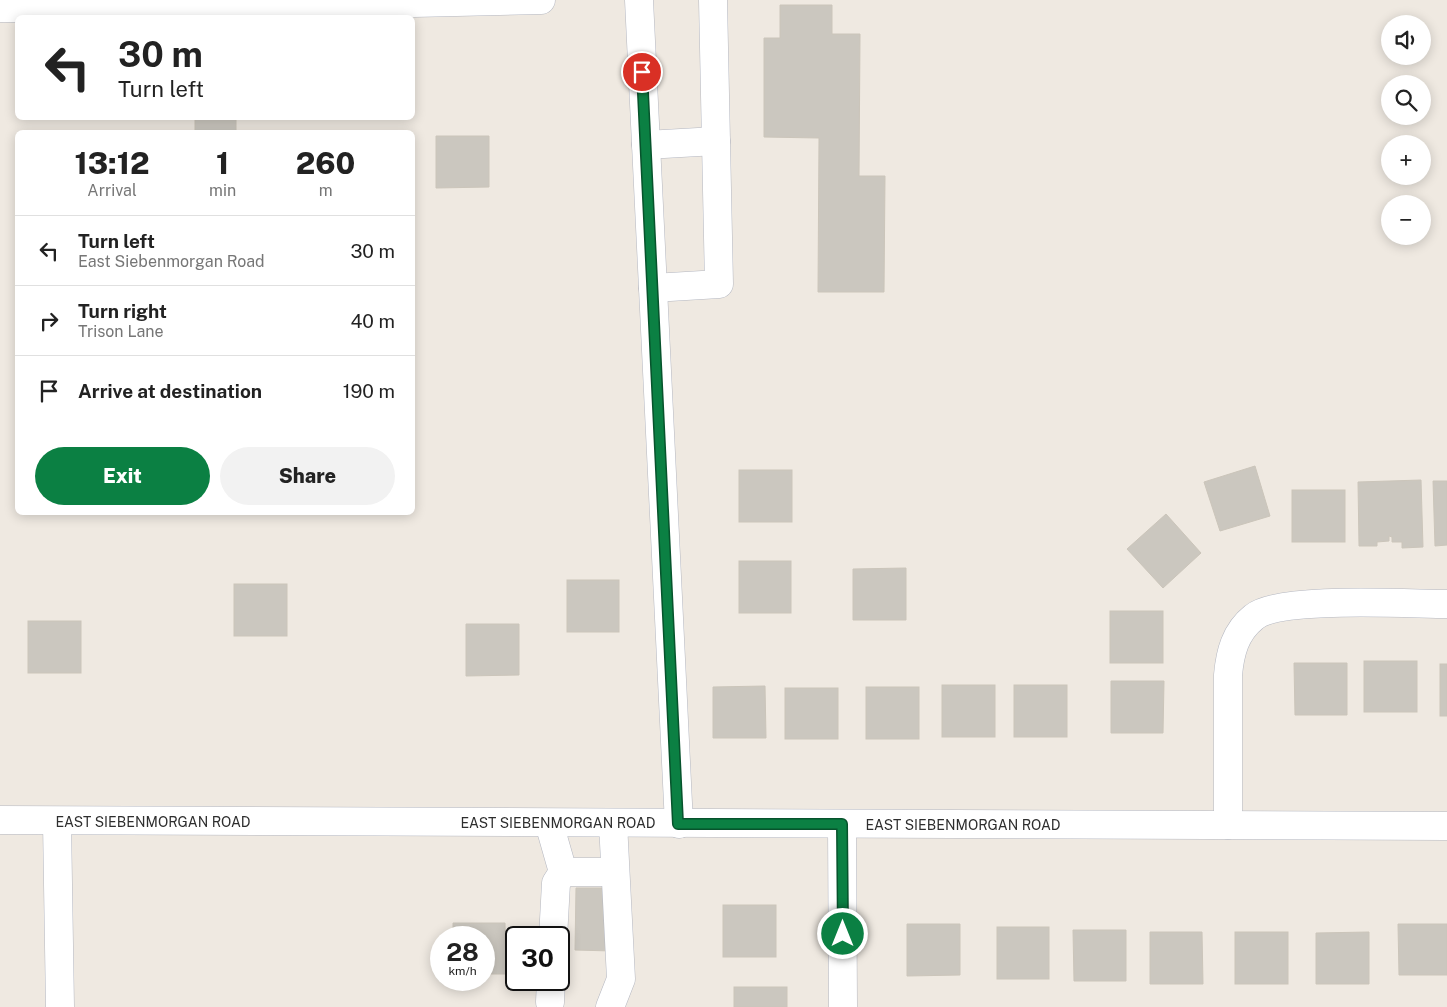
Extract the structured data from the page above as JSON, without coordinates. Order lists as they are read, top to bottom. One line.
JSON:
{"streets":{"street":["EAST SIEBENMORGAN ROAD"]},"page":{"map_buttons":["+","−"],"turn":["30 m","Turn left"],"eta":["13:12","Arrival","1","min","260","m"],"list":[{"name":"Turn left","note":"East Siebenmorgan Road","value":"30 m"},{"name":"Turn right","note":"Trison Lane","value":"40 m"},{"name":"Arrive at destination","value":"190 m"}],"buttons":["Exit","Share"],"speed":"28 km/h","limit":"30"}}
